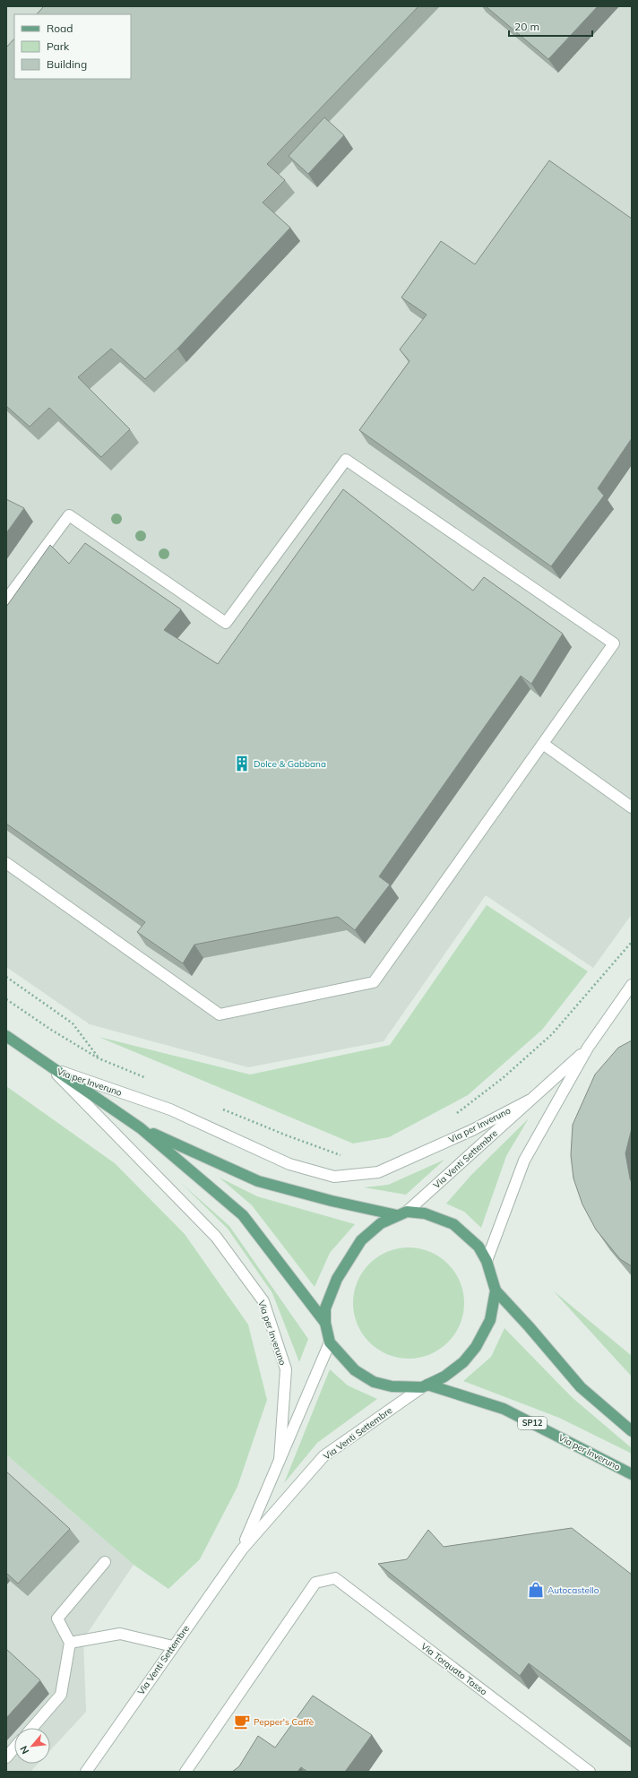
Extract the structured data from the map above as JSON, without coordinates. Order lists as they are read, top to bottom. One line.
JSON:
{"streets":{"main road":["Via per Inveruno","SP12"],"street":["Via Venti Settembre","Via Torquato Tasso"]},"crossings":[["Via per Inveruno","Via Venti Settembre"]],"places":{"building":["Dolce & Gabbana"],"shop":["Autocastello"],"cafe":["Pepper's Caffè"]},"legend":["Road","Park","Building"],"scale_bar":"20 m","north":"bottom left"}
